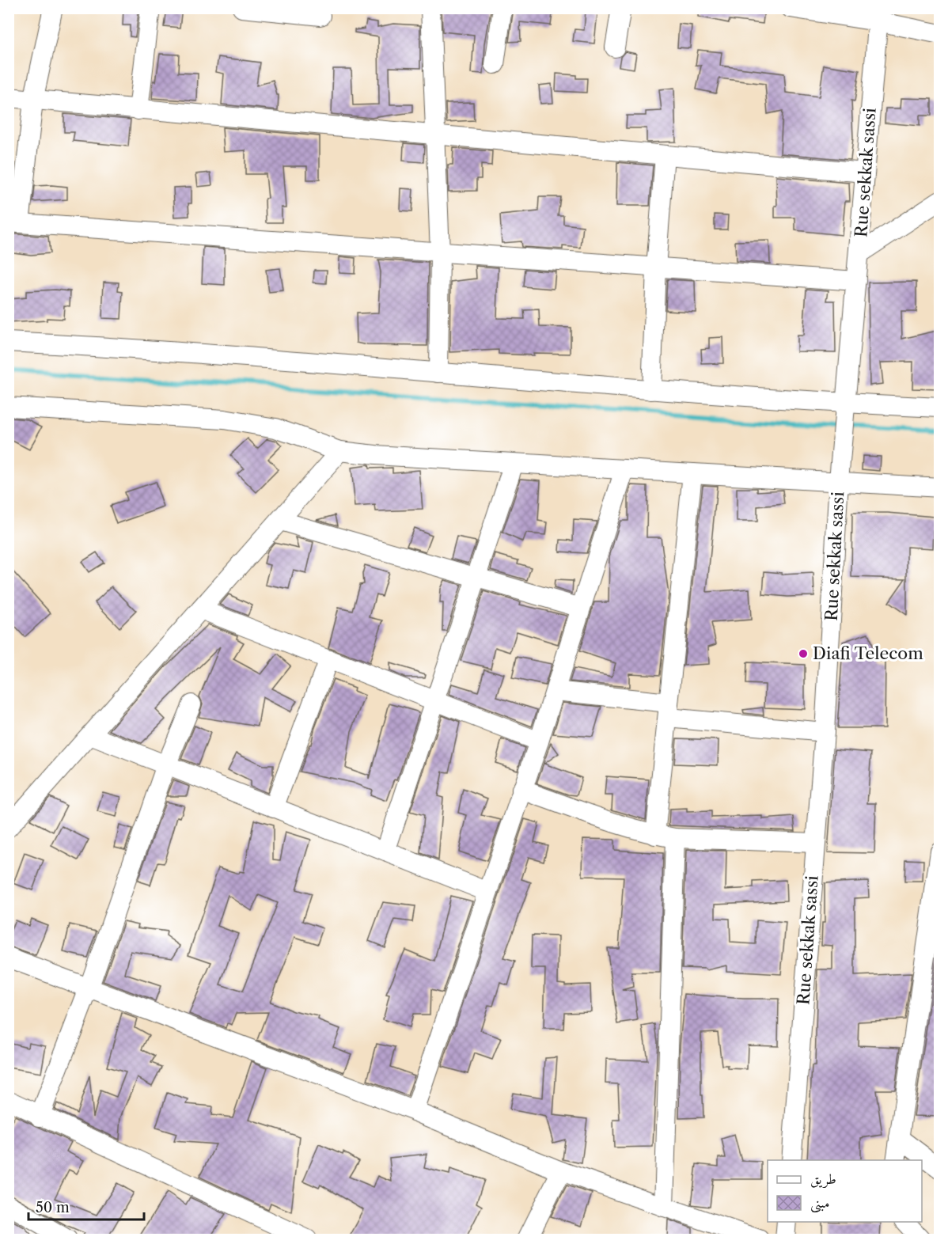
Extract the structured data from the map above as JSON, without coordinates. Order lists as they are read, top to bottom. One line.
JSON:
{"streets":{"street":["Rue sekkak sassi"]},"places":["Diafi Telecom"],"legend":["طريق","مبنى"],"scale_bar":"50 m"}
